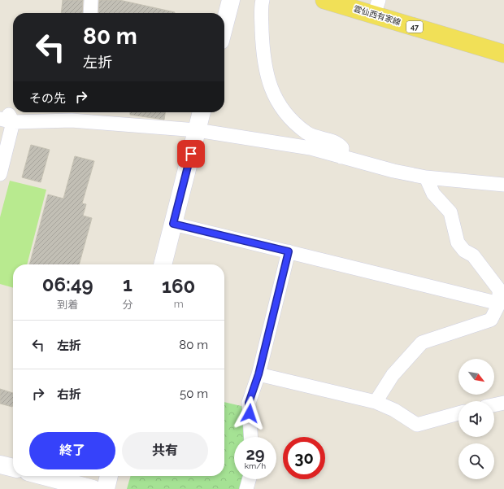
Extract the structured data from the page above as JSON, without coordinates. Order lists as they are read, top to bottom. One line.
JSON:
{"streets":{"main road":["雲仙西有家線","47"]},"north":"bottom right","page":{"turn":["80 m","左折"],"then":"その先","eta":["06:49","到着","1","分","160","m"],"list":[{"name":"左折","value":"80 m"},{"name":"右折","value":"50 m"}],"buttons":["終了","共有"],"speed":"29 km/h","limit":"30"}}
